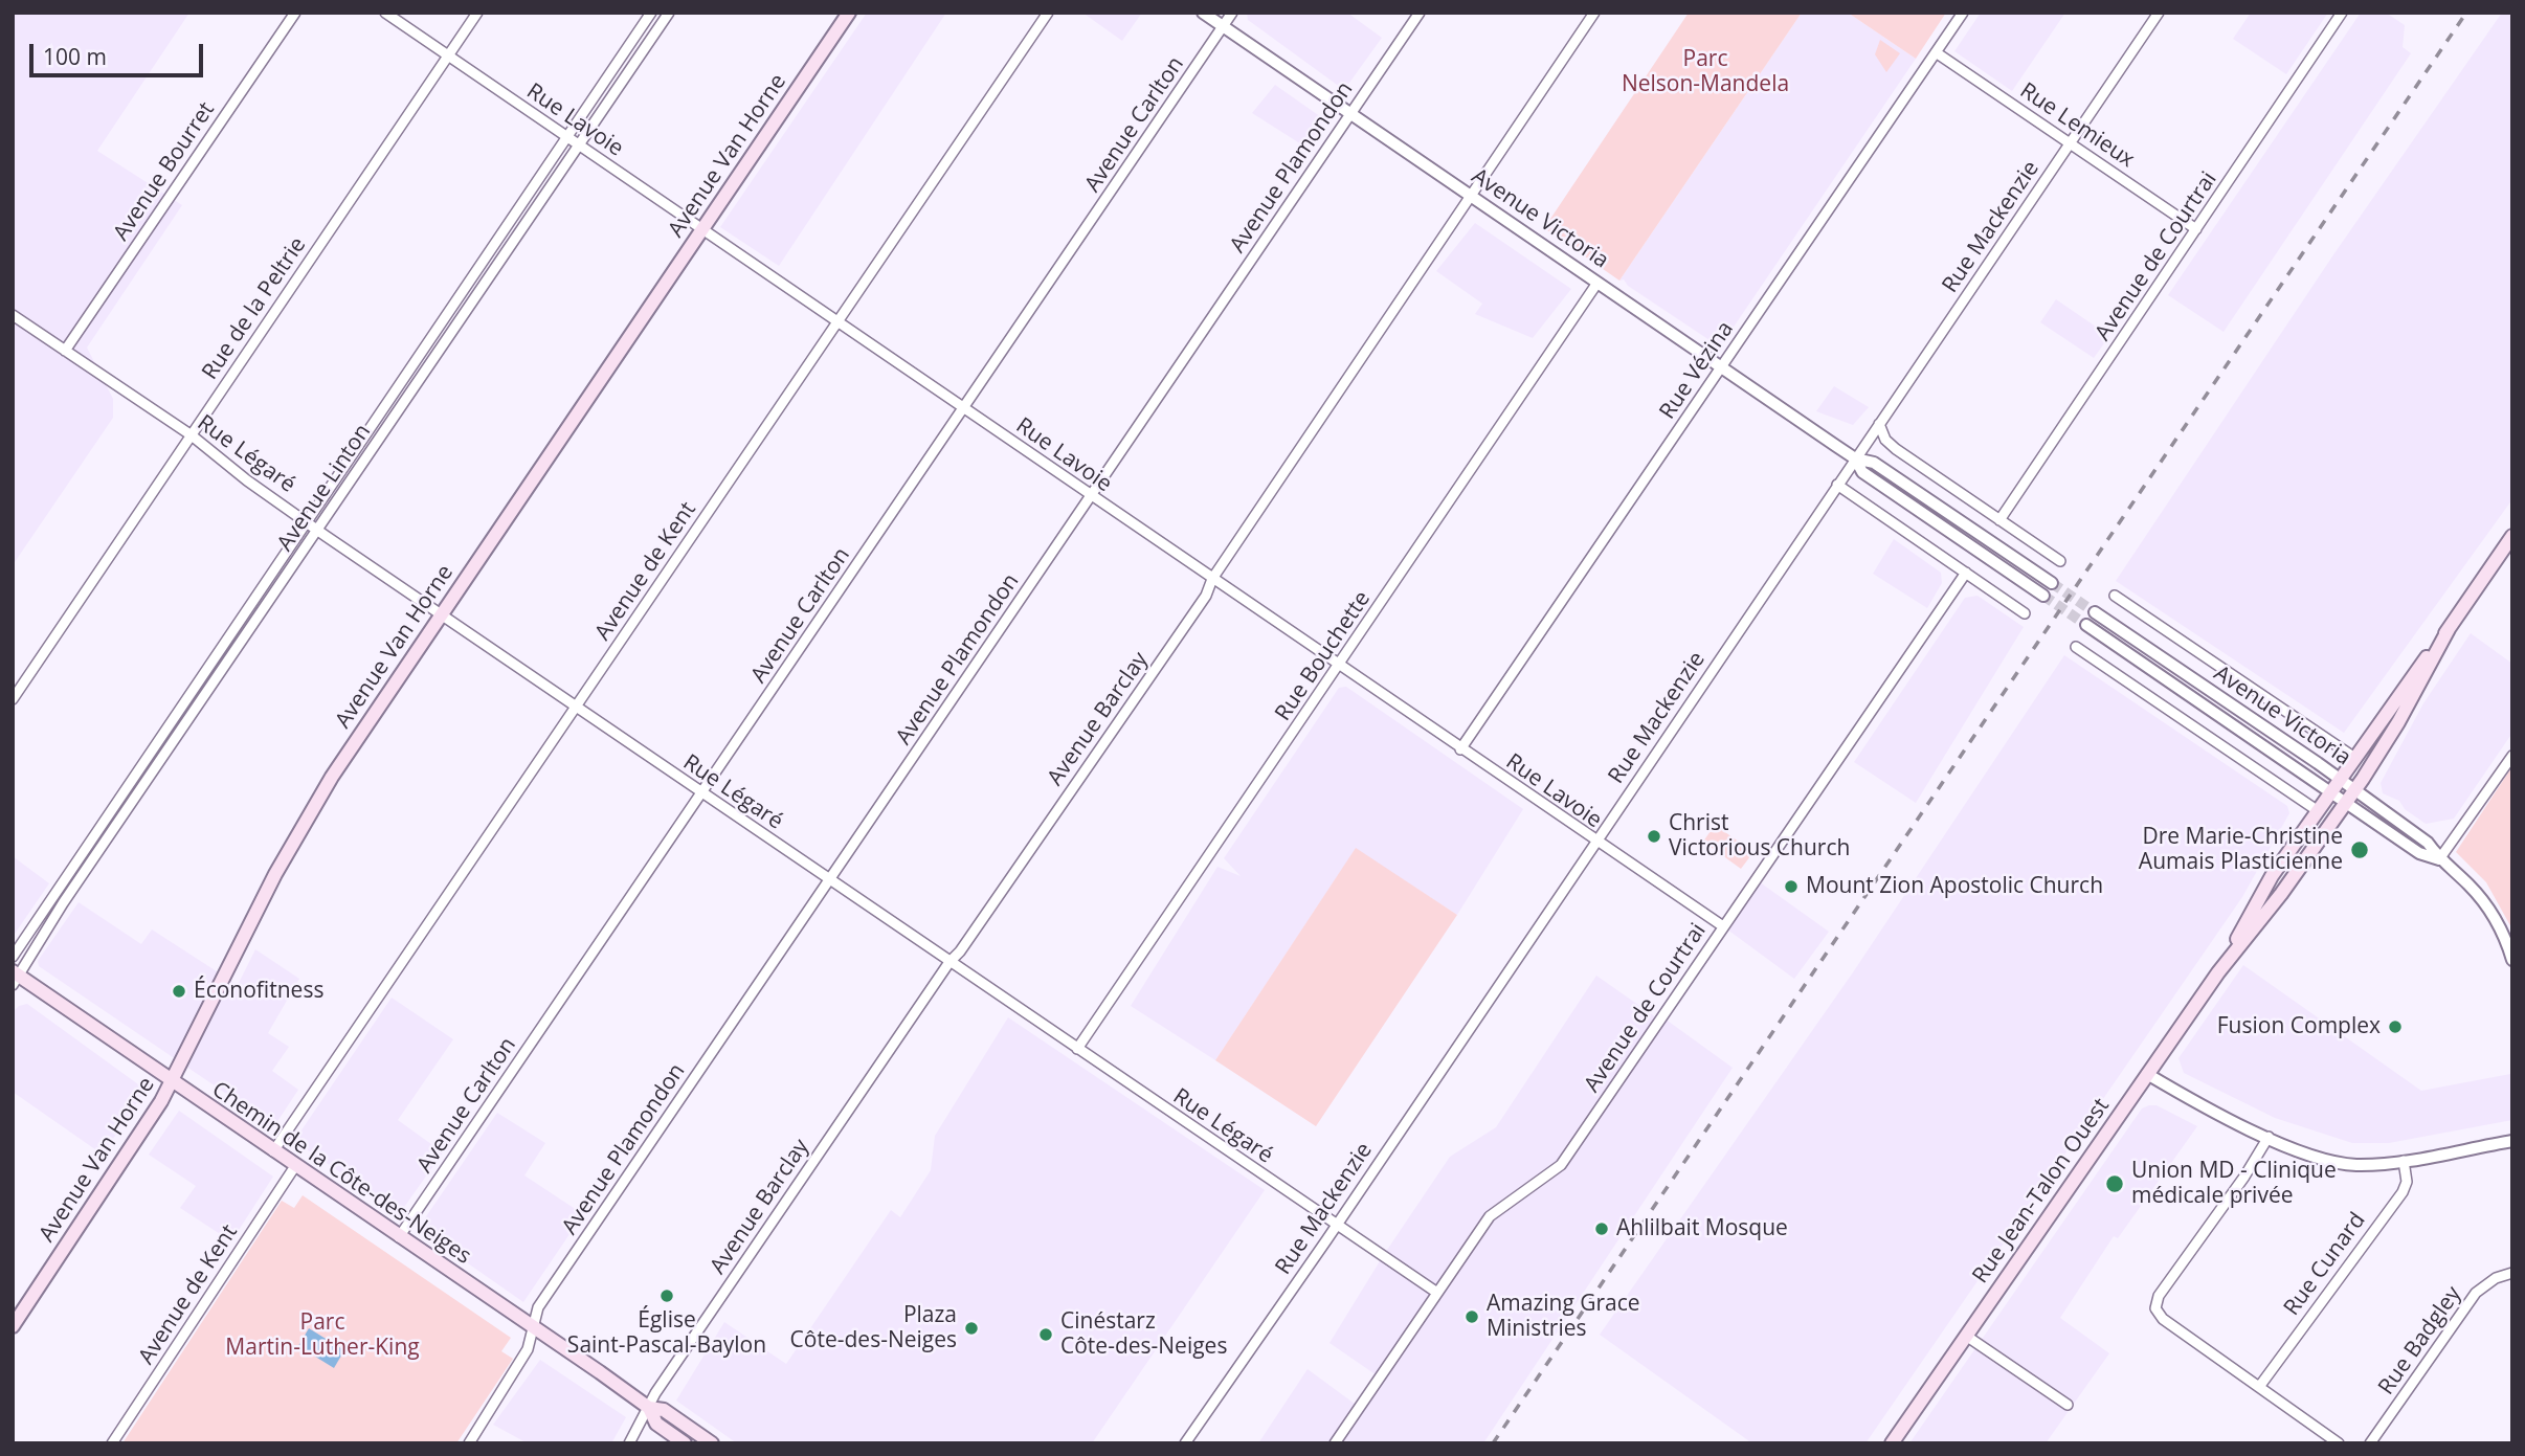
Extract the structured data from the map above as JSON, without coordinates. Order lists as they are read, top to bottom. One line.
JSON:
{"streets":{"main road":["Avenue Van Horne","Chemin de la Côte-des-Neiges","Rue Jean-Talon Ouest"],"street":["Rue Lavoie","Avenue Carlton","Rue Lemieux","Avenue Plamondon","Avenue Bourret","Avenue Victoria","Rue Mackenzie","Avenue de Courtrai","Rue de la Peltrie","Rue Vézina","Rue Légaré","Avenue Linton","Avenue de Kent","Rue Bouchette","Avenue Barclay","Rue Cunard","Rue Badgley"]},"crossings":[["Rue Lavoie","Avenue Carlton"],["Rue Lavoie","Avenue Van Horne"],["Rue Lavoie","Avenue Plamondon"],["Rue Lavoie","Rue Mackenzie"],["Rue Lavoie","Avenue de Courtrai"],["Rue Lavoie","Rue de la Peltrie"],["Rue Lavoie","Rue Vézina"],["Rue Lavoie","Avenue Linton"],["Rue Lavoie","Avenue de Kent"],["Rue Lavoie","Rue Bouchette"],["Rue Lavoie","Avenue Barclay"],["Avenue Carlton","Avenue Victoria"],["Avenue Carlton","Rue Légaré"],["Avenue Carlton","Chemin de la Côte-des-Neiges"],["Rue Lemieux","Rue Mackenzie"],["Rue Lemieux","Avenue de Courtrai"],["Rue Lemieux","Rue Vézina"],["Avenue Van Horne","Rue Légaré"],["Avenue Van Horne","Chemin de la Côte-des-Neiges"],["Avenue Plamondon","Avenue Victoria"],["Avenue Plamondon","Rue Légaré"],["Avenue Plamondon","Chemin de la Côte-des-Neiges"],["Avenue Bourret","Rue Légaré"],["Avenue Victoria","Rue Mackenzie"],["Avenue Victoria","Rue Vézina"],["Avenue Victoria","Rue Bouchette"],["Avenue Victoria","Avenue Barclay"],["Avenue Victoria","Rue Jean-Talon Ouest"],["Rue Mackenzie","Rue Légaré"],["Avenue de Courtrai","Rue Légaré"],["Rue de la Peltrie","Rue Légaré"],["Rue Légaré","Avenue Linton"],["Rue Légaré","Avenue de Kent"],["Rue Légaré","Rue Bouchette"],["Rue Légaré","Avenue Barclay"],["Avenue Linton","Chemin de la Côte-des-Neiges"],["Avenue de Kent","Chemin de la Côte-des-Neiges"],["Avenue Barclay","Chemin de la Côte-des-Neiges"]],"parks":["Parc Nelson-Mandela","Parc Martin-Luther-King"],"places":["Christ Victorious Church","Dre Marie-Christine Aumais Plasticienne","Mount Zion Apostolic Church","Éconofitness","Fusion Complex","Union MD - Clinique médicale privée","Ahlilbait Mosque","Église Saint-Pascal-Baylon","Amazing Grace Ministries","Plaza Côte-des-Neiges","Cinéstarz Côte-des-Neiges"],"scale_bar":"100 m"}
